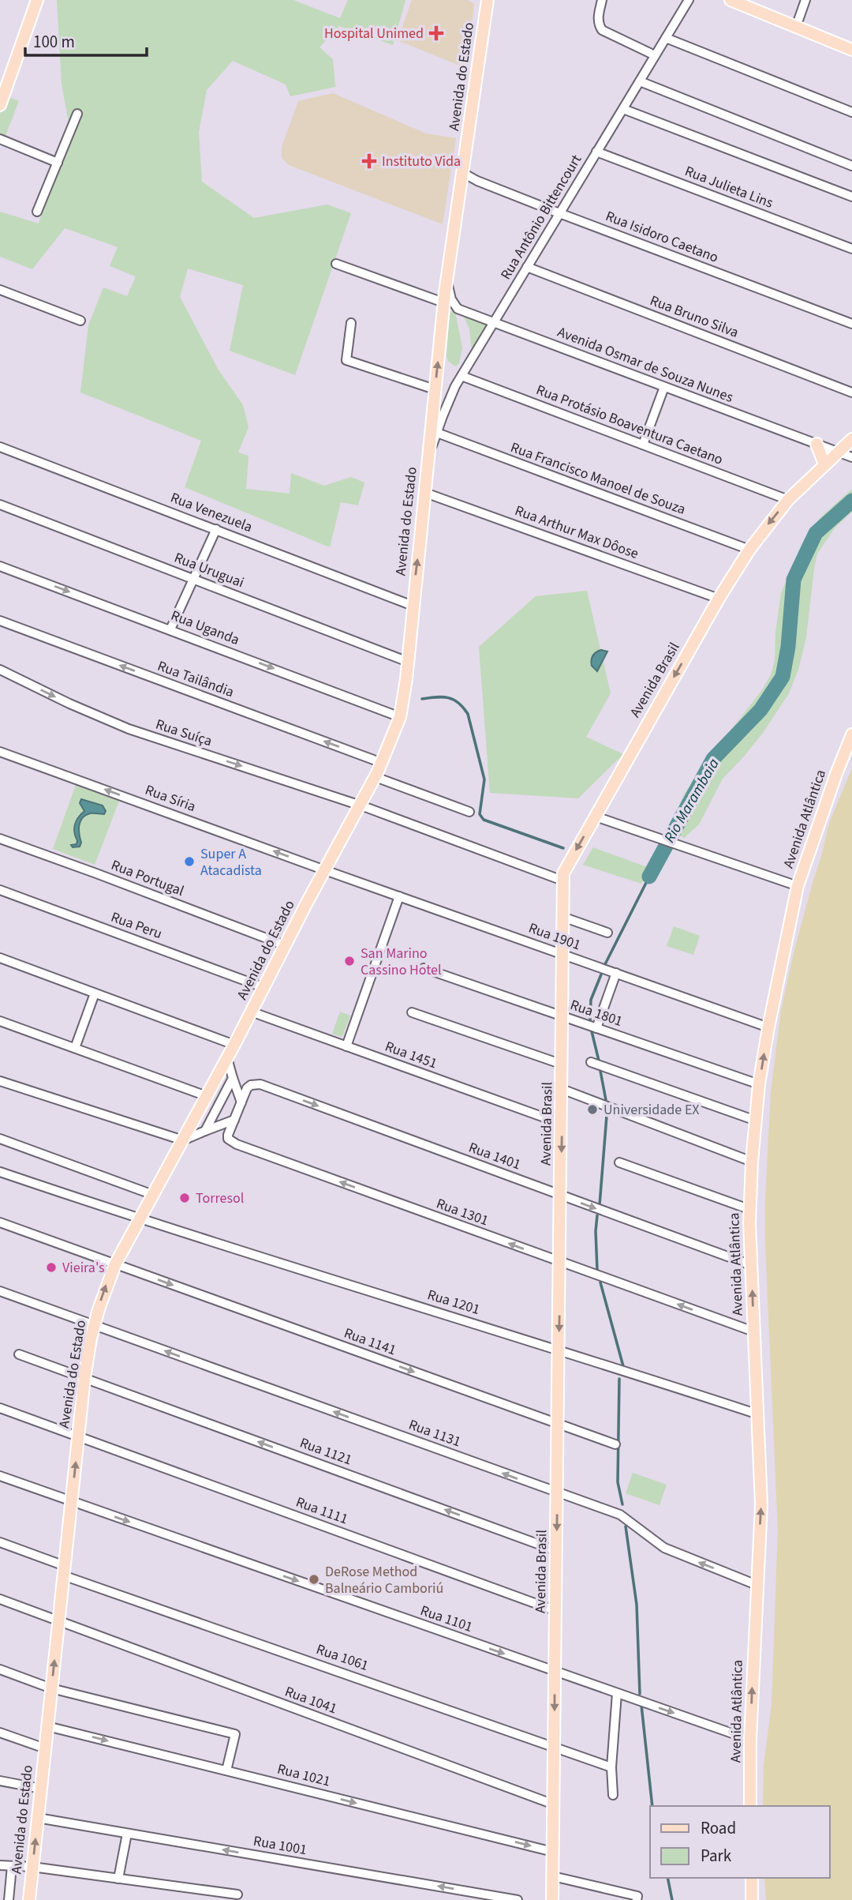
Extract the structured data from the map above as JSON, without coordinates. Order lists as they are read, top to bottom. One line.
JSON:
{"streets":{"main road":["Avenida do Estado","Avenida Brasil","Avenida Atlântica"],"street":["Rua Julieta Lins","Rua Antônio Bittencourt","Rua Isidoro Caetano","Rua Bruno Silva","Avenida Osmar de Souza Nunes","Rua Protásio Boaventura Caetano","Rua Francisco Manoel de Souza","Rua Venezuela","Rua Arthur Max Dôose","Rua Uruguai","Rua Uganda","Rua Tailândia","Rua Suíça","Rua Síria","Rua Portugal","Rua Peru","Rua 1901","Rua 1801","Rua 1451","Rua 1401","Rua 1301","Rua 1201","Rua 1141","Rua 1131","Rua 1121","Rua 1111","Rua 1101","Rua 1061","Rua 1041","Rua 1021","Rua 1001"]},"crossings":[["Avenida do Estado","Rua Antônio Bittencourt"],["Avenida do Estado","Rua Isidoro Caetano"],["Avenida do Estado","Avenida Osmar de Souza Nunes"],["Avenida do Estado","Rua Venezuela"],["Avenida do Estado","Rua Arthur Max Dôose"],["Avenida do Estado","Rua Uruguai"],["Avenida do Estado","Rua Uganda"],["Avenida do Estado","Rua Tailândia"],["Avenida do Estado","Rua Suíça"],["Avenida do Estado","Rua Síria"],["Avenida do Estado","Rua Portugal"],["Avenida do Estado","Rua Peru"],["Avenida do Estado","Rua 1901"],["Avenida do Estado","Rua 1451"],["Avenida do Estado","Rua 1201"],["Avenida do Estado","Rua 1141"],["Avenida do Estado","Rua 1131"],["Avenida do Estado","Rua 1121"],["Avenida do Estado","Rua 1111"],["Avenida do Estado","Rua 1101"],["Avenida do Estado","Rua 1061"],["Avenida do Estado","Rua 1041"],["Avenida do Estado","Rua 1021"],["Avenida do Estado","Rua 1001"],["Rua Julieta Lins","Rua Antônio Bittencourt"],["Rua Antônio Bittencourt","Rua Isidoro Caetano"],["Rua Antônio Bittencourt","Rua Bruno Silva"],["Rua Antônio Bittencourt","Avenida Osmar de Souza Nunes"],["Rua Antônio Bittencourt","Rua Protásio Boaventura Caetano"],["Rua Antônio Bittencourt","Rua Francisco Manoel de Souza"],["Avenida Osmar de Souza Nunes","Avenida Brasil"],["Rua Protásio Boaventura Caetano","Avenida Brasil"],["Rua Francisco Manoel de Souza","Avenida Brasil"],["Rua Arthur Max Dôose","Avenida Brasil"],["Avenida Brasil","Rua Suíça"],["Avenida Brasil","Rua 1901"],["Avenida Brasil","Rua 1801"],["Avenida Brasil","Rua 1451"],["Avenida Brasil","Rua 1401"],["Avenida Brasil","Rua 1301"],["Avenida Brasil","Rua 1201"],["Avenida Brasil","Rua 1141"],["Avenida Brasil","Rua 1131"],["Avenida Brasil","Rua 1121"],["Avenida Brasil","Rua 1111"],["Avenida Brasil","Rua 1101"],["Avenida Brasil","Rua 1061"],["Avenida Brasil","Rua 1041"],["Avenida Brasil","Rua 1021"],["Rua Síria","Rua 1901"],["Avenida Atlântica","Rua 1901"],["Avenida Atlântica","Rua 1801"],["Avenida Atlântica","Rua 1401"],["Avenida Atlântica","Rua 1301"],["Avenida Atlântica","Rua 1201"],["Avenida Atlântica","Rua 1131"],["Avenida Atlântica","Rua 1101"],["Rua 1401","Rua 1301"]],"one_way":["Rua Uganda","Rua Tailândia","Avenida Brasil","Rua Suíça","Rua Síria","Avenida Atlântica","Rua 1401","Rua 1301","Rua 1141","Rua 1131","Rua 1121","Rua 1101"],"water":["Rio Marambaia"],"places":{"health":["Hospital Unimed","Instituto Vida"],"other":["Super A Atacadista","San Marino Cassino Hotel","Universidade EX","Torresol","Vieira's","DeRose Method Balneário Camboriú"]},"legend":["Road","Park"],"scale_bar":"100 m"}
